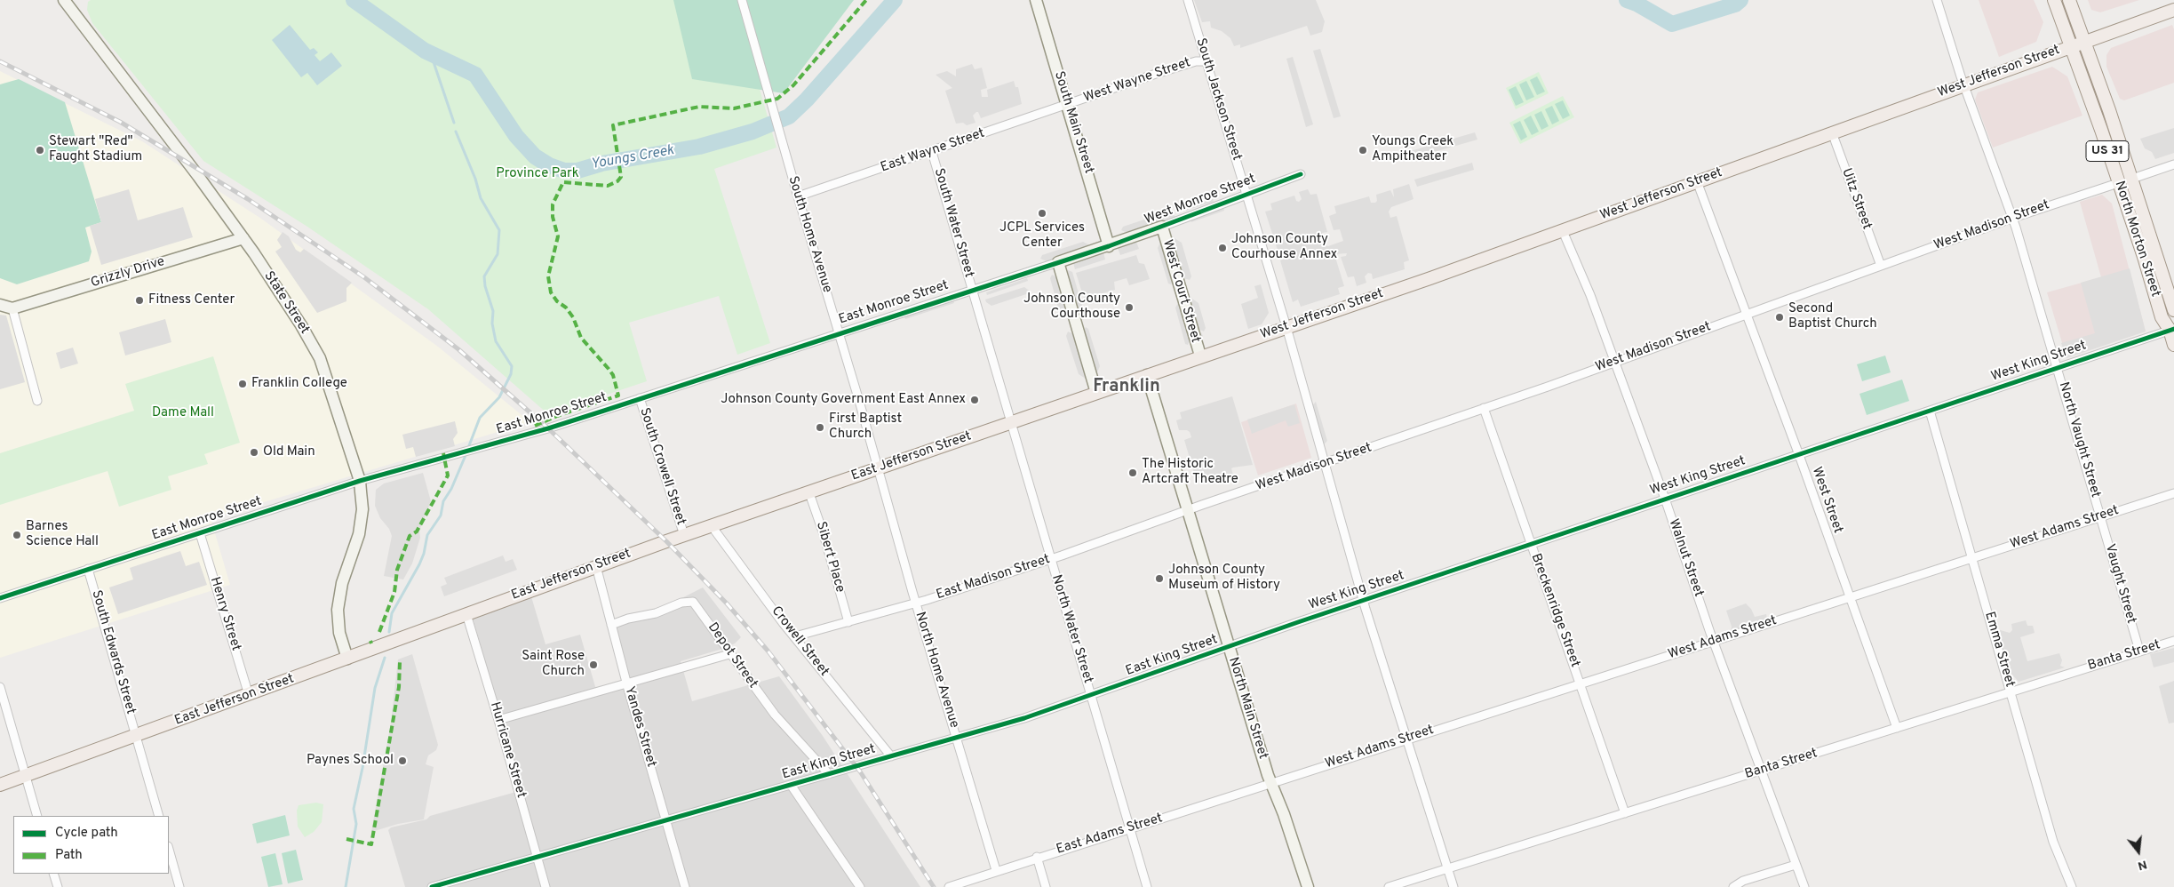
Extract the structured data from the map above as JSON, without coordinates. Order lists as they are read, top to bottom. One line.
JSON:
{"streets":{"main road":["West Jefferson Street","US 31","North Morton Street","East Jefferson Street"],"street":["West Wayne Street","South Jackson Street","South Main Street","East Wayne Street","Uitz Street","West Monroe Street","South Water Street","West Madison Street","South Home Avenue","Grizzly Drive","West Court Street","State Street","East Monroe Street","West King Street","North Vaught Street","South Crowell Street","West Street","West Adams Street","Sibert Place","Walnut Street","East Madison Street","Vaught Street","Breckenridge Street","Henry Street","North Water Street","Crowell Street","Emma Street","South Edwards Street","Depot Street","East King Street","Banta Street","North Home Avenue","North Main Street","Yandes Street","Hurricane Street","East Adams Street"]},"crossings":[["West Jefferson Street","South Jackson Street"],["West Jefferson Street","US 31"],["West Jefferson Street","Uitz Street"],["West Jefferson Street","North Morton Street"],["West Jefferson Street","West Court Street"],["West Jefferson Street","North Vaught Street"],["West Jefferson Street","East Jefferson Street"],["West Jefferson Street","West Street"],["West Jefferson Street","Walnut Street"],["West Jefferson Street","North Main Street"],["West Wayne Street","South Jackson Street"],["West Wayne Street","South Main Street"],["West Wayne Street","East Wayne Street"],["South Jackson Street","West Monroe Street"],["South Jackson Street","West Madison Street"],["South Jackson Street","West King Street"],["South Jackson Street","West Adams Street"],["South Jackson Street","Banta Street"],["South Main Street","East Wayne Street"],["South Main Street","West Monroe Street"],["South Main Street","East Monroe Street"],["East Wayne Street","South Water Street"],["East Wayne Street","South Home Avenue"],["US 31","North Morton Street"],["Uitz Street","West Madison Street"],["West Monroe Street","West Court Street"],["West Monroe Street","East Monroe Street"],["South Water Street","East Monroe Street"],["South Water Street","East Jefferson Street"],["South Water Street","North Water Street"],["West Madison Street","North Morton Street"],["West Madison Street","North Vaught Street"],["West Madison Street","West Street"],["West Madison Street","Walnut Street"],["West Madison Street","East Madison Street"],["West Madison Street","Breckenridge Street"],["West Madison Street","North Main Street"],["South Home Avenue","East Monroe Street"],["South Home Avenue","East Jefferson Street"],["South Home Avenue","North Home Avenue"],["North Morton Street","West King Street"],["Grizzly Drive","State Street"],["State Street","East Monroe Street"],["State Street","East Jefferson Street"],["East Monroe Street","South Crowell Street"],["East Monroe Street","Henry Street"],["East Monroe Street","South Edwards Street"],["West King Street","North Vaught Street"],["West King Street","West Street"],["West King Street","Walnut Street"],["West King Street","Breckenridge Street"],["West King Street","Emma Street"],["West King Street","East King Street"],["West King Street","North Main Street"],["North Vaught Street","West Adams Street"],["North Vaught Street","Vaught Street"],["East Jefferson Street","South Crowell Street"],["East Jefferson Street","Sibert Place"],["East Jefferson Street","Henry Street"],["East Jefferson Street","North Water Street"],["East Jefferson Street","Crowell Street"],["East Jefferson Street","South Edwards Street"],["East Jefferson Street","North Home Avenue"],["East Jefferson Street","North Main Street"],["East Jefferson Street","Yandes Street"],["East Jefferson Street","Hurricane Street"],["West Street","West Adams Street"],["West Street","Banta Street"],["West Adams Street","Walnut Street"],["West Adams Street","Vaught Street"],["West Adams Street","Breckenridge Street"],["West Adams Street","Emma Street"],["West Adams Street","North Main Street"],["West Adams Street","East Adams Street"],["Sibert Place","East Madison Street"],["Walnut Street","Banta Street"],["East Madison Street","North Water Street"],["East Madison Street","Crowell Street"],["East Madison Street","North Home Avenue"],["East Madison Street","North Main Street"],["Vaught Street","Banta Street"],["Breckenridge Street","Banta Street"],["North Water Street","East King Street"],["North Water Street","East Adams Street"],["Crowell Street","East King Street"],["Emma Street","Banta Street"],["Depot Street","East King Street"],["Depot Street","Yandes Street"],["East King Street","North Home Avenue"],["East King Street","North Main Street"],["East King Street","Yandes Street"],["East King Street","Hurricane Street"],["North Home Avenue","East Adams Street"],["North Main Street","East Adams Street"]],"districts":["Franklin"],"water":["Youngs Creek"],"parks":["Province Park","Dame Mall"],"places":["Stewart \"Red\" Faught Stadium","Youngs Creek Ampitheater","JCPL Services Center","Johnson County Courhouse Annex","Fitness Center","Johnson County Courthouse","Second Baptist Church","Franklin College","Johnson County Government East Annex","First Baptist Church","Old Main","The Historic Artcraft Theatre","Barnes Science Hall","Johnson County Museum of History","Saint Rose Church","Paynes School"],"legend":["Cycle path","Path"],"north":"bottom"}
